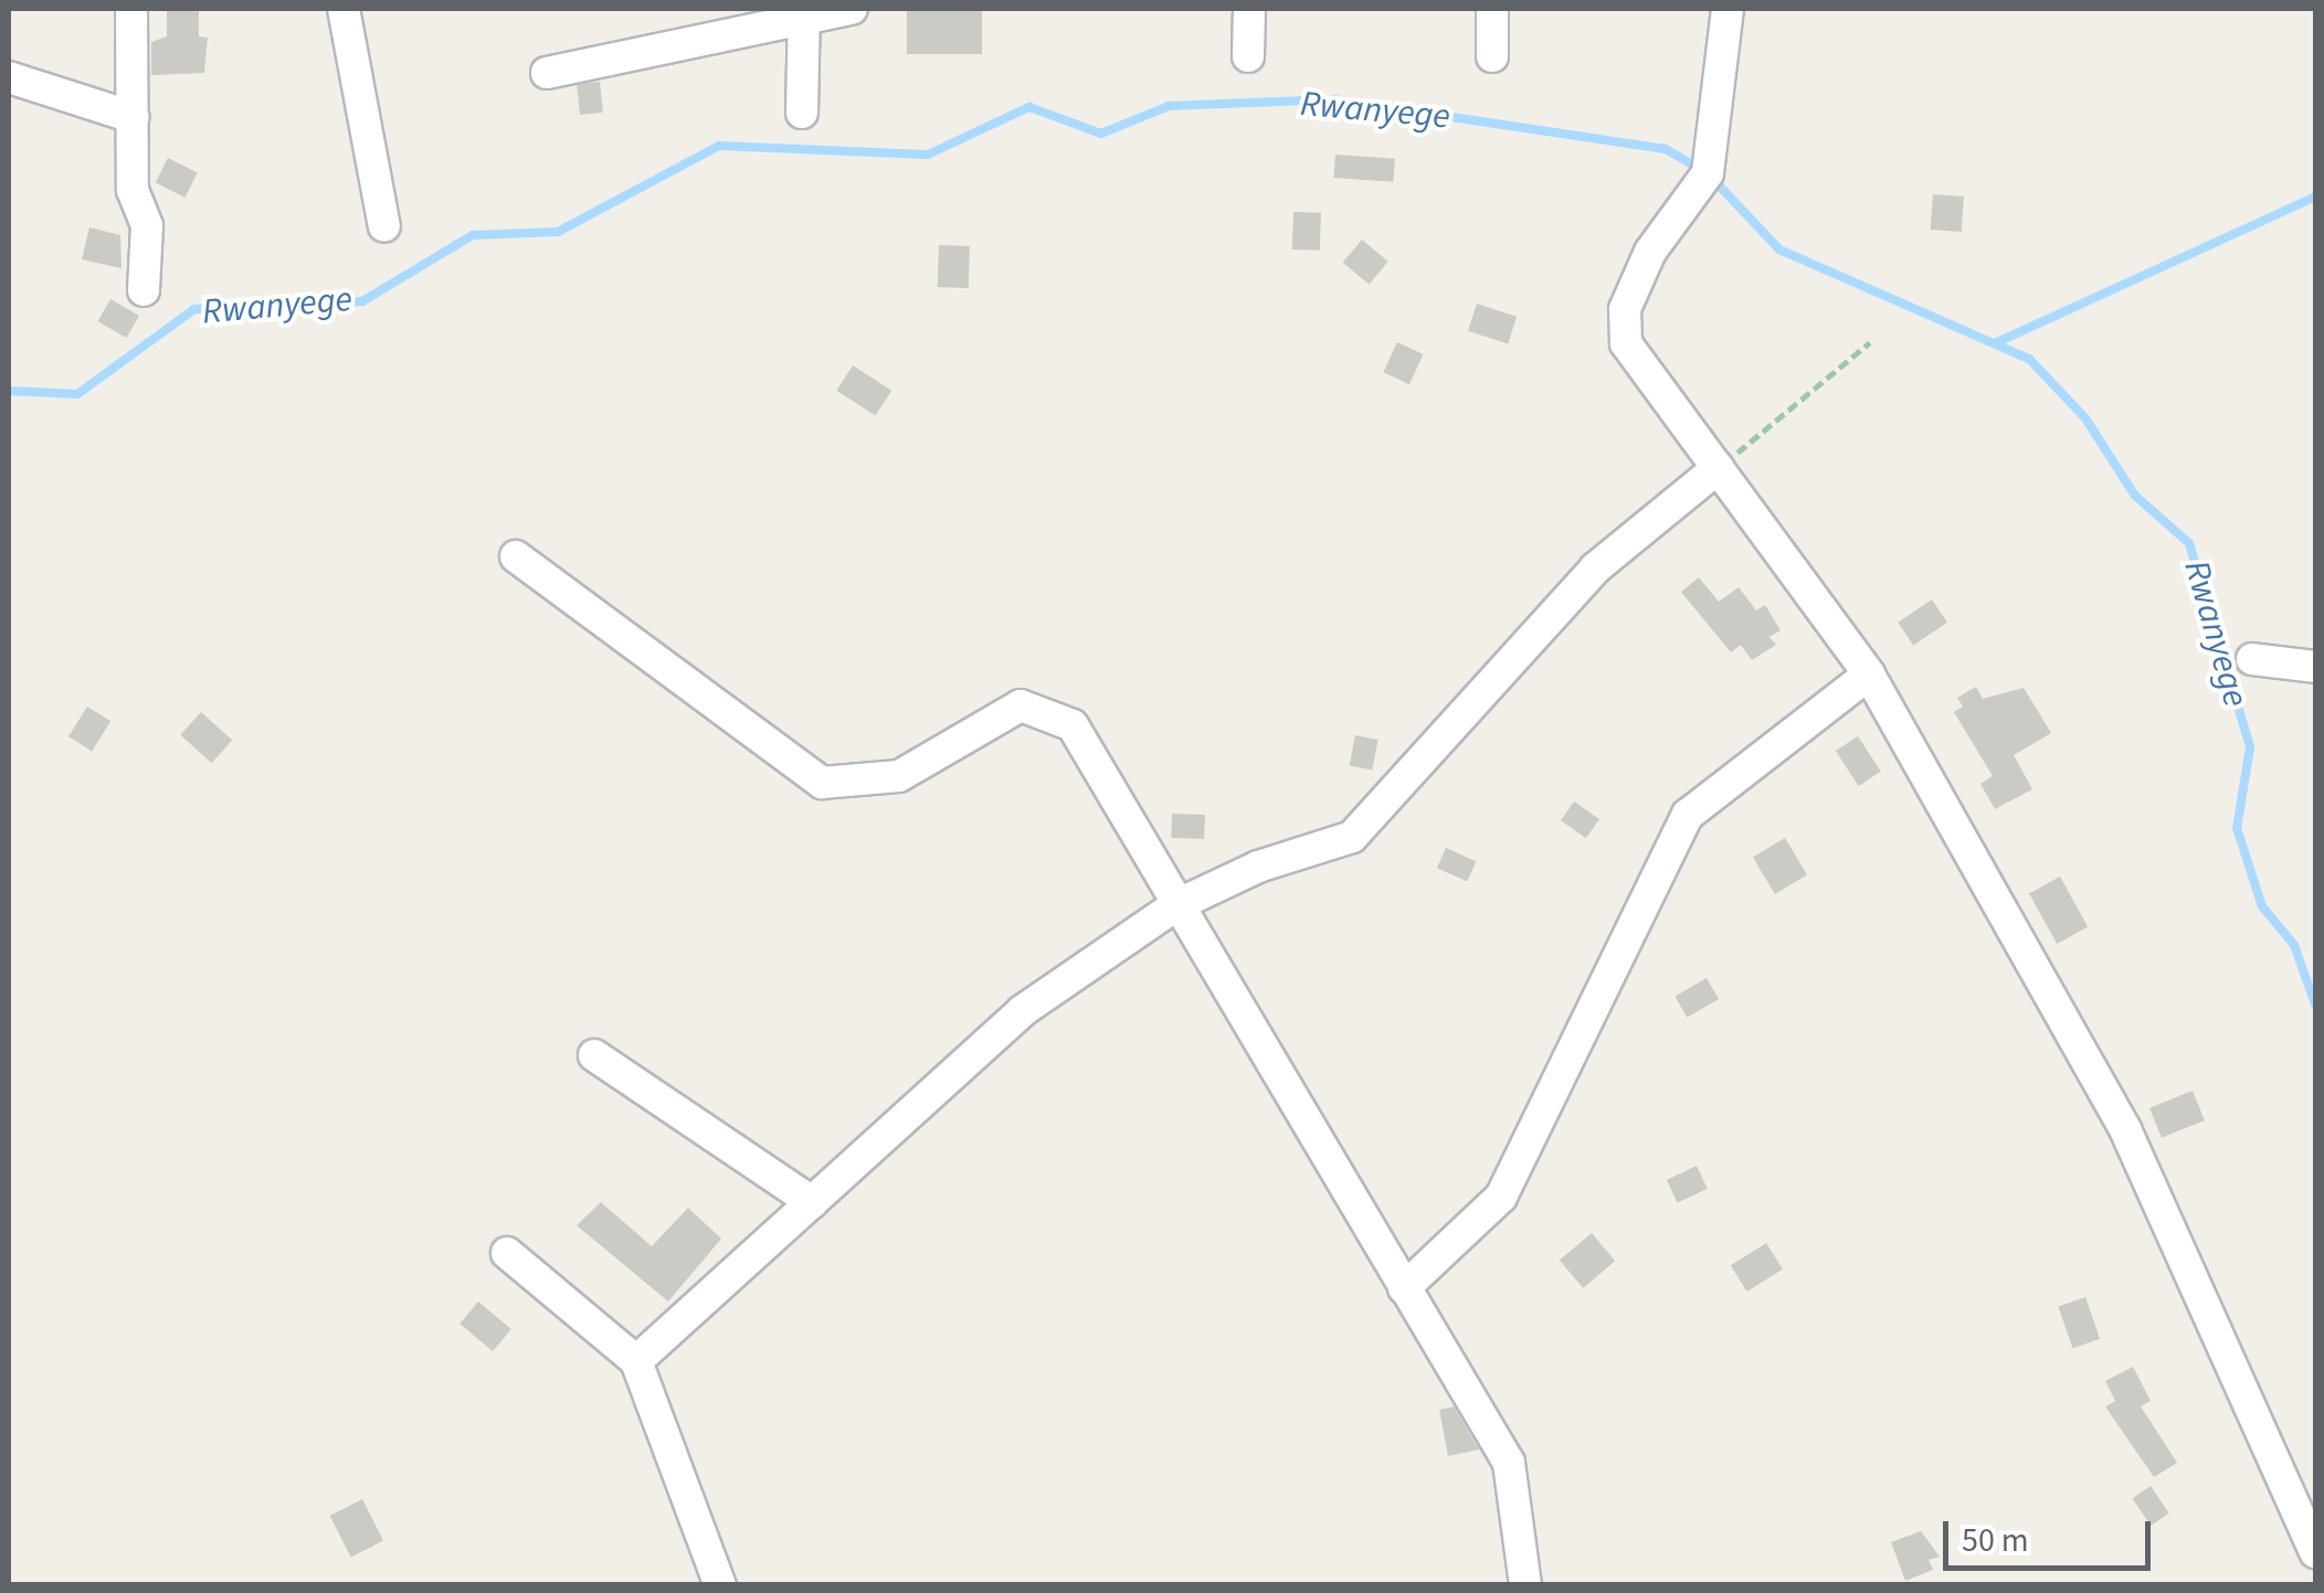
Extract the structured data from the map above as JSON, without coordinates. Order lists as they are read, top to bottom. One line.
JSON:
{"water":["Rwanyege"],"scale_bar":"50 m"}
